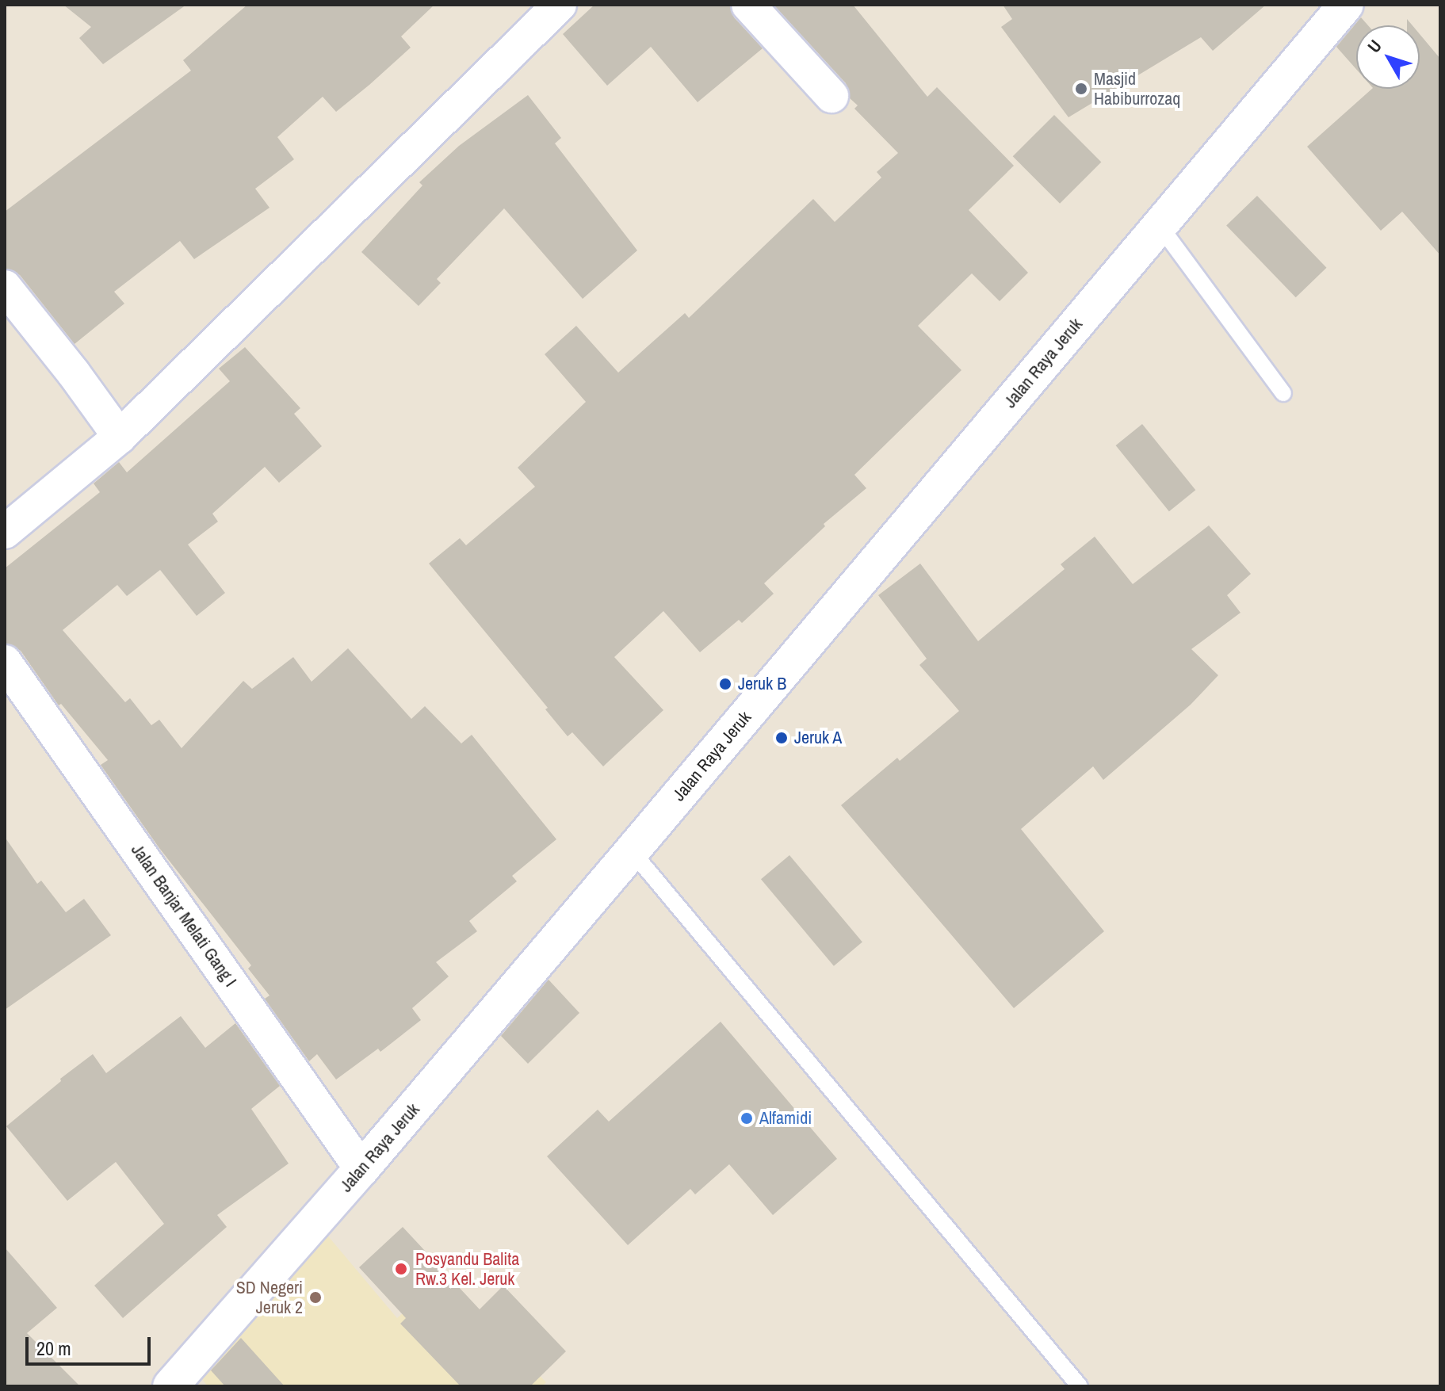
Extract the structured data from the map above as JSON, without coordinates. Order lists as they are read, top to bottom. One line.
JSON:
{"streets":{"main road":["Jalan Raya Jeruk"],"street":["Jalan Banjar Melati Gang I"]},"crossings":[["Jalan Raya Jeruk","Jalan Banjar Melati Gang I"]],"places":["Masjid Habiburrozaq","Jeruk B","Jeruk A","Alfamidi","Posyandu Balita Rw.3 Kel. Jeruk","SD Negeri Jeruk 2"],"scale_bar":"20 m","north":"top left"}
